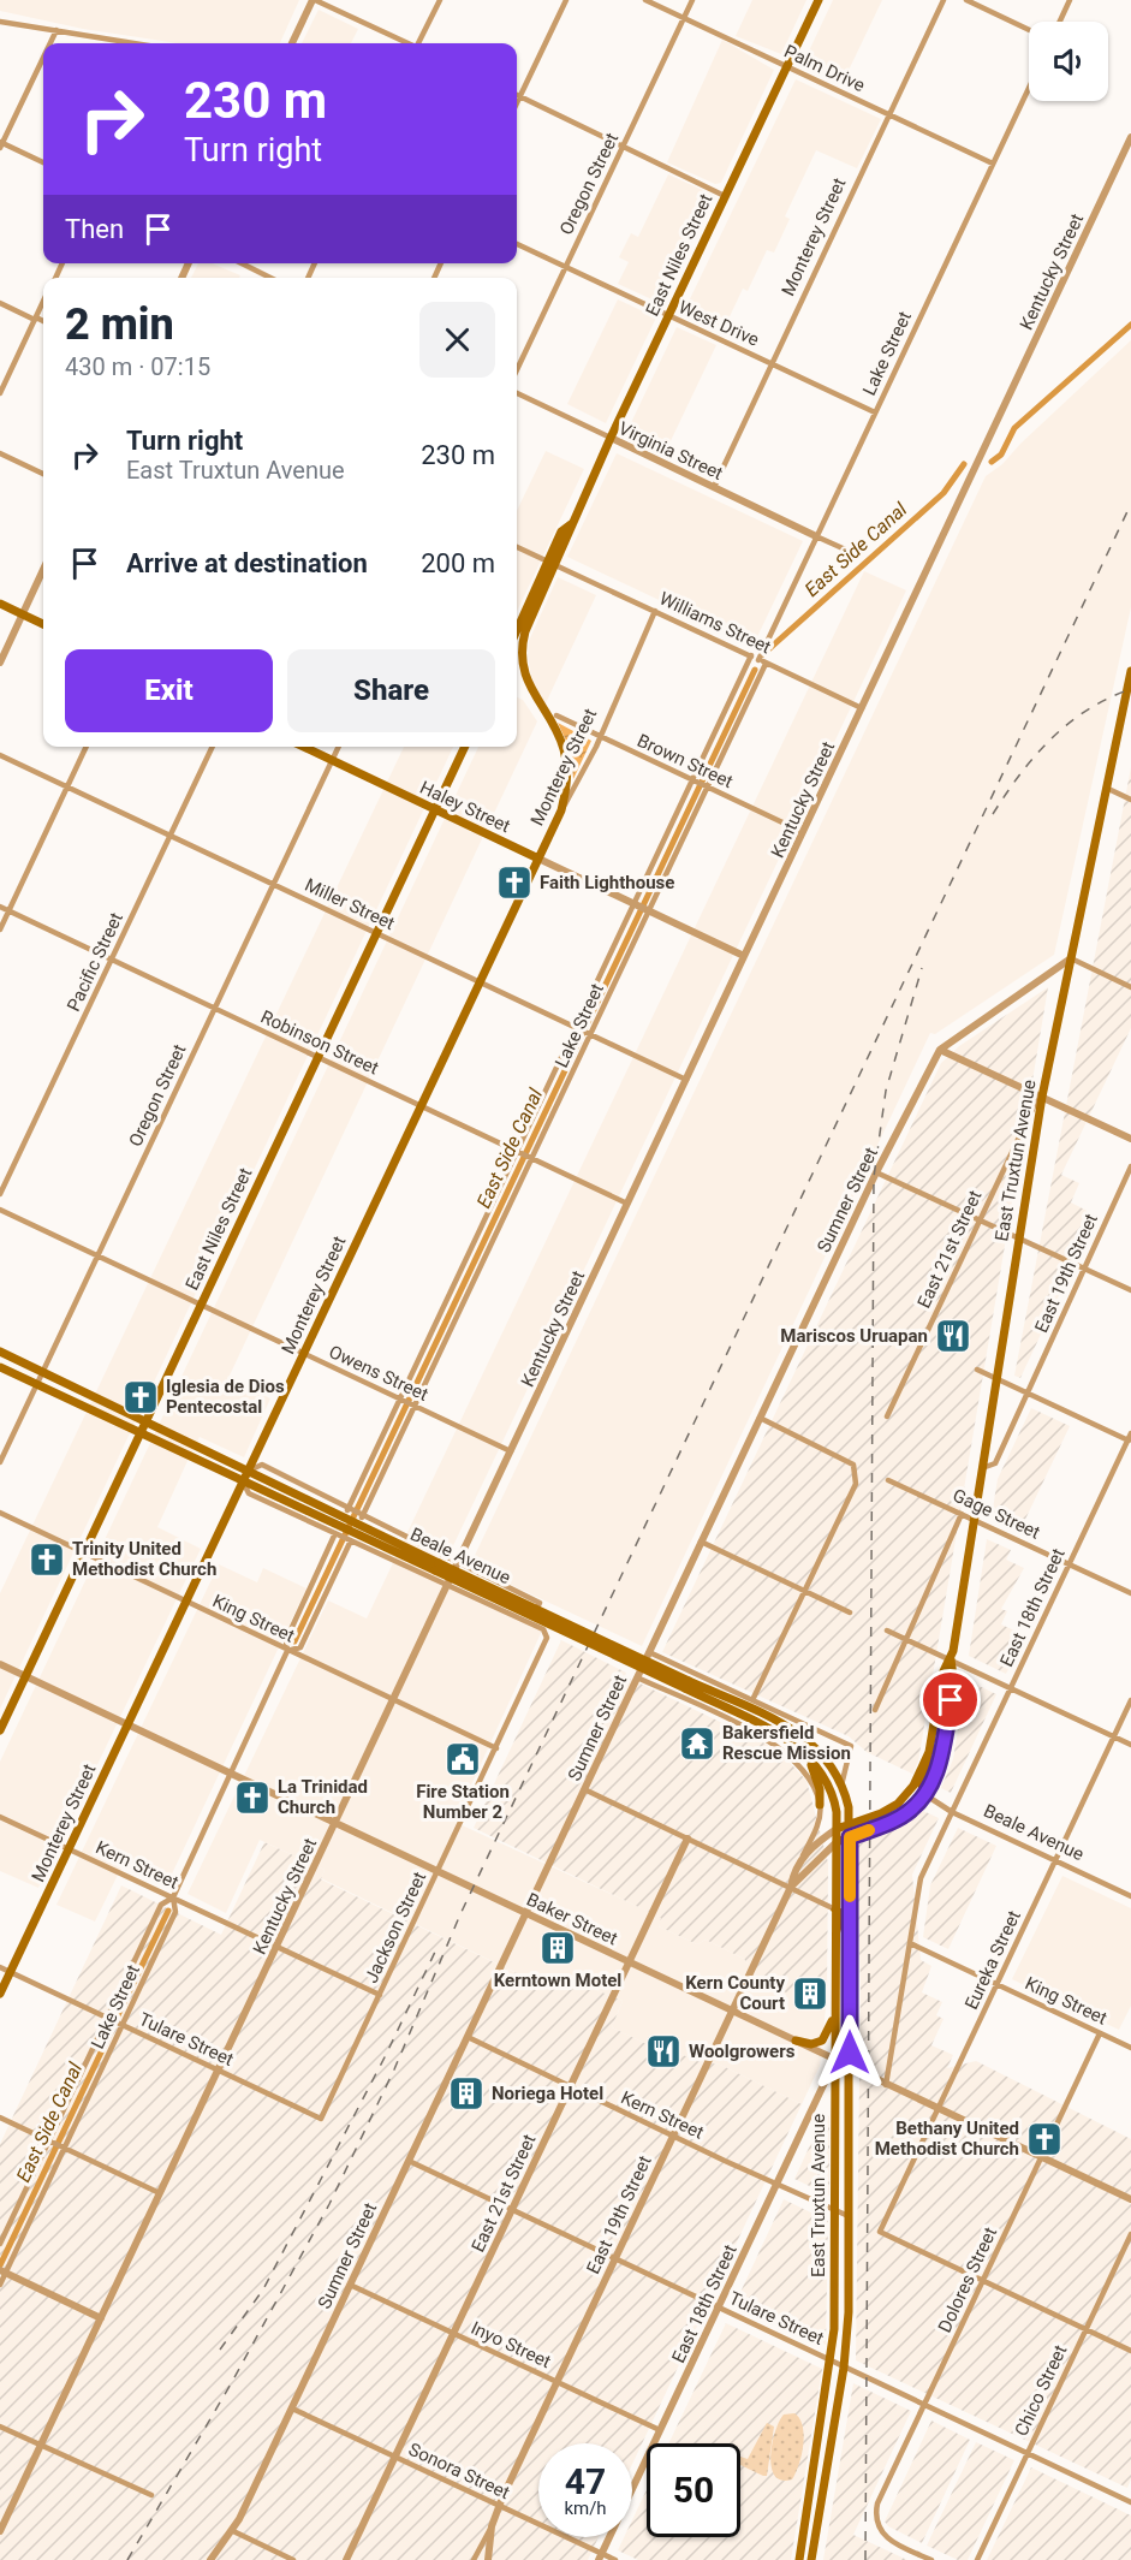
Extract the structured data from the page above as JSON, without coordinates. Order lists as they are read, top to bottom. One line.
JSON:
{"streets":{"main road":["Monterey Street","East Niles Street","Haley Street","East Truxtun Avenue","Beale Avenue"],"street":["Palm Drive","Oregon Street","Kentucky Street","West Drive","Lake Street","Virginia Street","Williams Street","Brown Street","Miller Street","Pacific Street","Robinson Street","Sumner Street","East 21st Street","East 19th Street","Owens Street","Gage Street","East 18th Street","King Street","Kern Street","Baker Street","Jackson Street","Eureka Street","Tulare Street","Dolores Street","Inyo Street","Chico Street","Sonora Street"]},"crossings":[["Palm Drive","Oregon Street"],["Palm Drive","Monterey Street"],["Palm Drive","East Niles Street"],["Palm Drive","Lake Street"],["Oregon Street","West Drive"],["Oregon Street","Haley Street"],["Oregon Street","Miller Street"],["Oregon Street","Robinson Street"],["Oregon Street","Owens Street"],["Oregon Street","Beale Avenue"],["Monterey Street","East Niles Street"],["Monterey Street","West Drive"],["Monterey Street","Virginia Street"],["Monterey Street","Williams Street"],["Monterey Street","Brown Street"],["Monterey Street","Haley Street"],["Monterey Street","Miller Street"],["Monterey Street","Robinson Street"],["Monterey Street","Owens Street"],["Monterey Street","Beale Avenue"],["Monterey Street","King Street"],["Monterey Street","Kern Street"],["Monterey Street","Baker Street"],["Monterey Street","Tulare Street"],["East Niles Street","West Drive"],["East Niles Street","Virginia Street"],["East Niles Street","Williams Street"],["East Niles Street","Haley Street"],["East Niles Street","Miller Street"],["East Niles Street","Robinson Street"],["East Niles Street","Owens Street"],["East Niles Street","Beale Avenue"],["East Niles Street","King Street"],["East Niles Street","Baker Street"],["Kentucky Street","Williams Street"],["Kentucky Street","Brown Street"],["Kentucky Street","Haley Street"],["Kentucky Street","Miller Street"],["Kentucky Street","Robinson Street"],["Kentucky Street","Owens Street"],["Kentucky Street","King Street"],["Kentucky Street","Kern Street"],["Kentucky Street","Baker Street"],["Kentucky Street","Tulare Street"],["West Drive","Lake Street"],["Lake Street","Virginia Street"],["Lake Street","Williams Street"],["Lake Street","Brown Street"],["Lake Street","Haley Street"],["Lake Street","Miller Street"],["Lake Street","Robinson Street"],["Lake Street","Owens Street"],["Lake Street","King Street"],["Lake Street","Kern Street"],["Lake Street","Baker Street"],["Lake Street","Tulare Street"],["Miller Street","Pacific Street"],["Pacific Street","Robinson Street"],["East Truxtun Avenue","Sumner Street"],["East Truxtun Avenue","East 21st Street"],["East Truxtun Avenue","East 19th Street"],["East Truxtun Avenue","Gage Street"],["East Truxtun Avenue","Beale Avenue"],["East Truxtun Avenue","East 18th Street"],["East Truxtun Avenue","Kern Street"],["East Truxtun Avenue","Baker Street"],["East Truxtun Avenue","Tulare Street"],["Sumner Street","Kern Street"],["Sumner Street","Baker Street"],["Sumner Street","Tulare Street"],["Sumner Street","Inyo Street"],["Sumner Street","Sonora Street"],["East 21st Street","Kern Street"],["East 21st Street","Baker Street"],["East 21st Street","Tulare Street"],["East 21st Street","Inyo Street"],["East 21st Street","Sonora Street"],["East 19th Street","Beale Avenue"],["East 19th Street","Kern Street"],["East 19th Street","Baker Street"],["East 19th Street","Tulare Street"],["East 19th Street","Inyo Street"],["East 19th Street","Sonora Street"],["Gage Street","East 18th Street"],["Beale Avenue","East 18th Street"],["Beale Avenue","Eureka Street"],["East 18th Street","King Street"],["East 18th Street","Kern Street"],["East 18th Street","Baker Street"],["East 18th Street","Tulare Street"],["East 18th Street","Inyo Street"],["East 18th Street","Sonora Street"],["King Street","Jackson Street"],["King Street","Eureka Street"],["King Street","Dolores Street"],["Kern Street","Jackson Street"],["Baker Street","Jackson Street"],["Baker Street","Eureka Street"],["Baker Street","Dolores Street"],["Jackson Street","Tulare Street"],["Eureka Street","Dolores Street"],["Tulare Street","Dolores Street"],["Tulare Street","Chico Street"]],"water":["East Side Canal"],"places":{"church":["Faith Lighthouse","Iglesia de Dios Pentecostal","Trinity United Methodist Church","La Trinidad Church","Bethany United Methodist Church"],"restaurant":["Mariscos Uruapan","Woolgrowers"],"temple":["Bakersfield Rescue Mission"],"public building":["Fire Station Number 2"],"building":["Kerntown Motel","Kern County Court","Noriega Hotel"]},"page":{"turn":["230 m","Turn right"],"then":"Then","heading":["2 min","430 m · 07:15"],"list":[{"name":"Turn right","note":"East Truxtun Avenue","value":"230 m"},{"name":"Arrive at destination","value":"200 m"}],"buttons":["Exit","Share"],"speed":"47 km/h","limit":"50"}}
